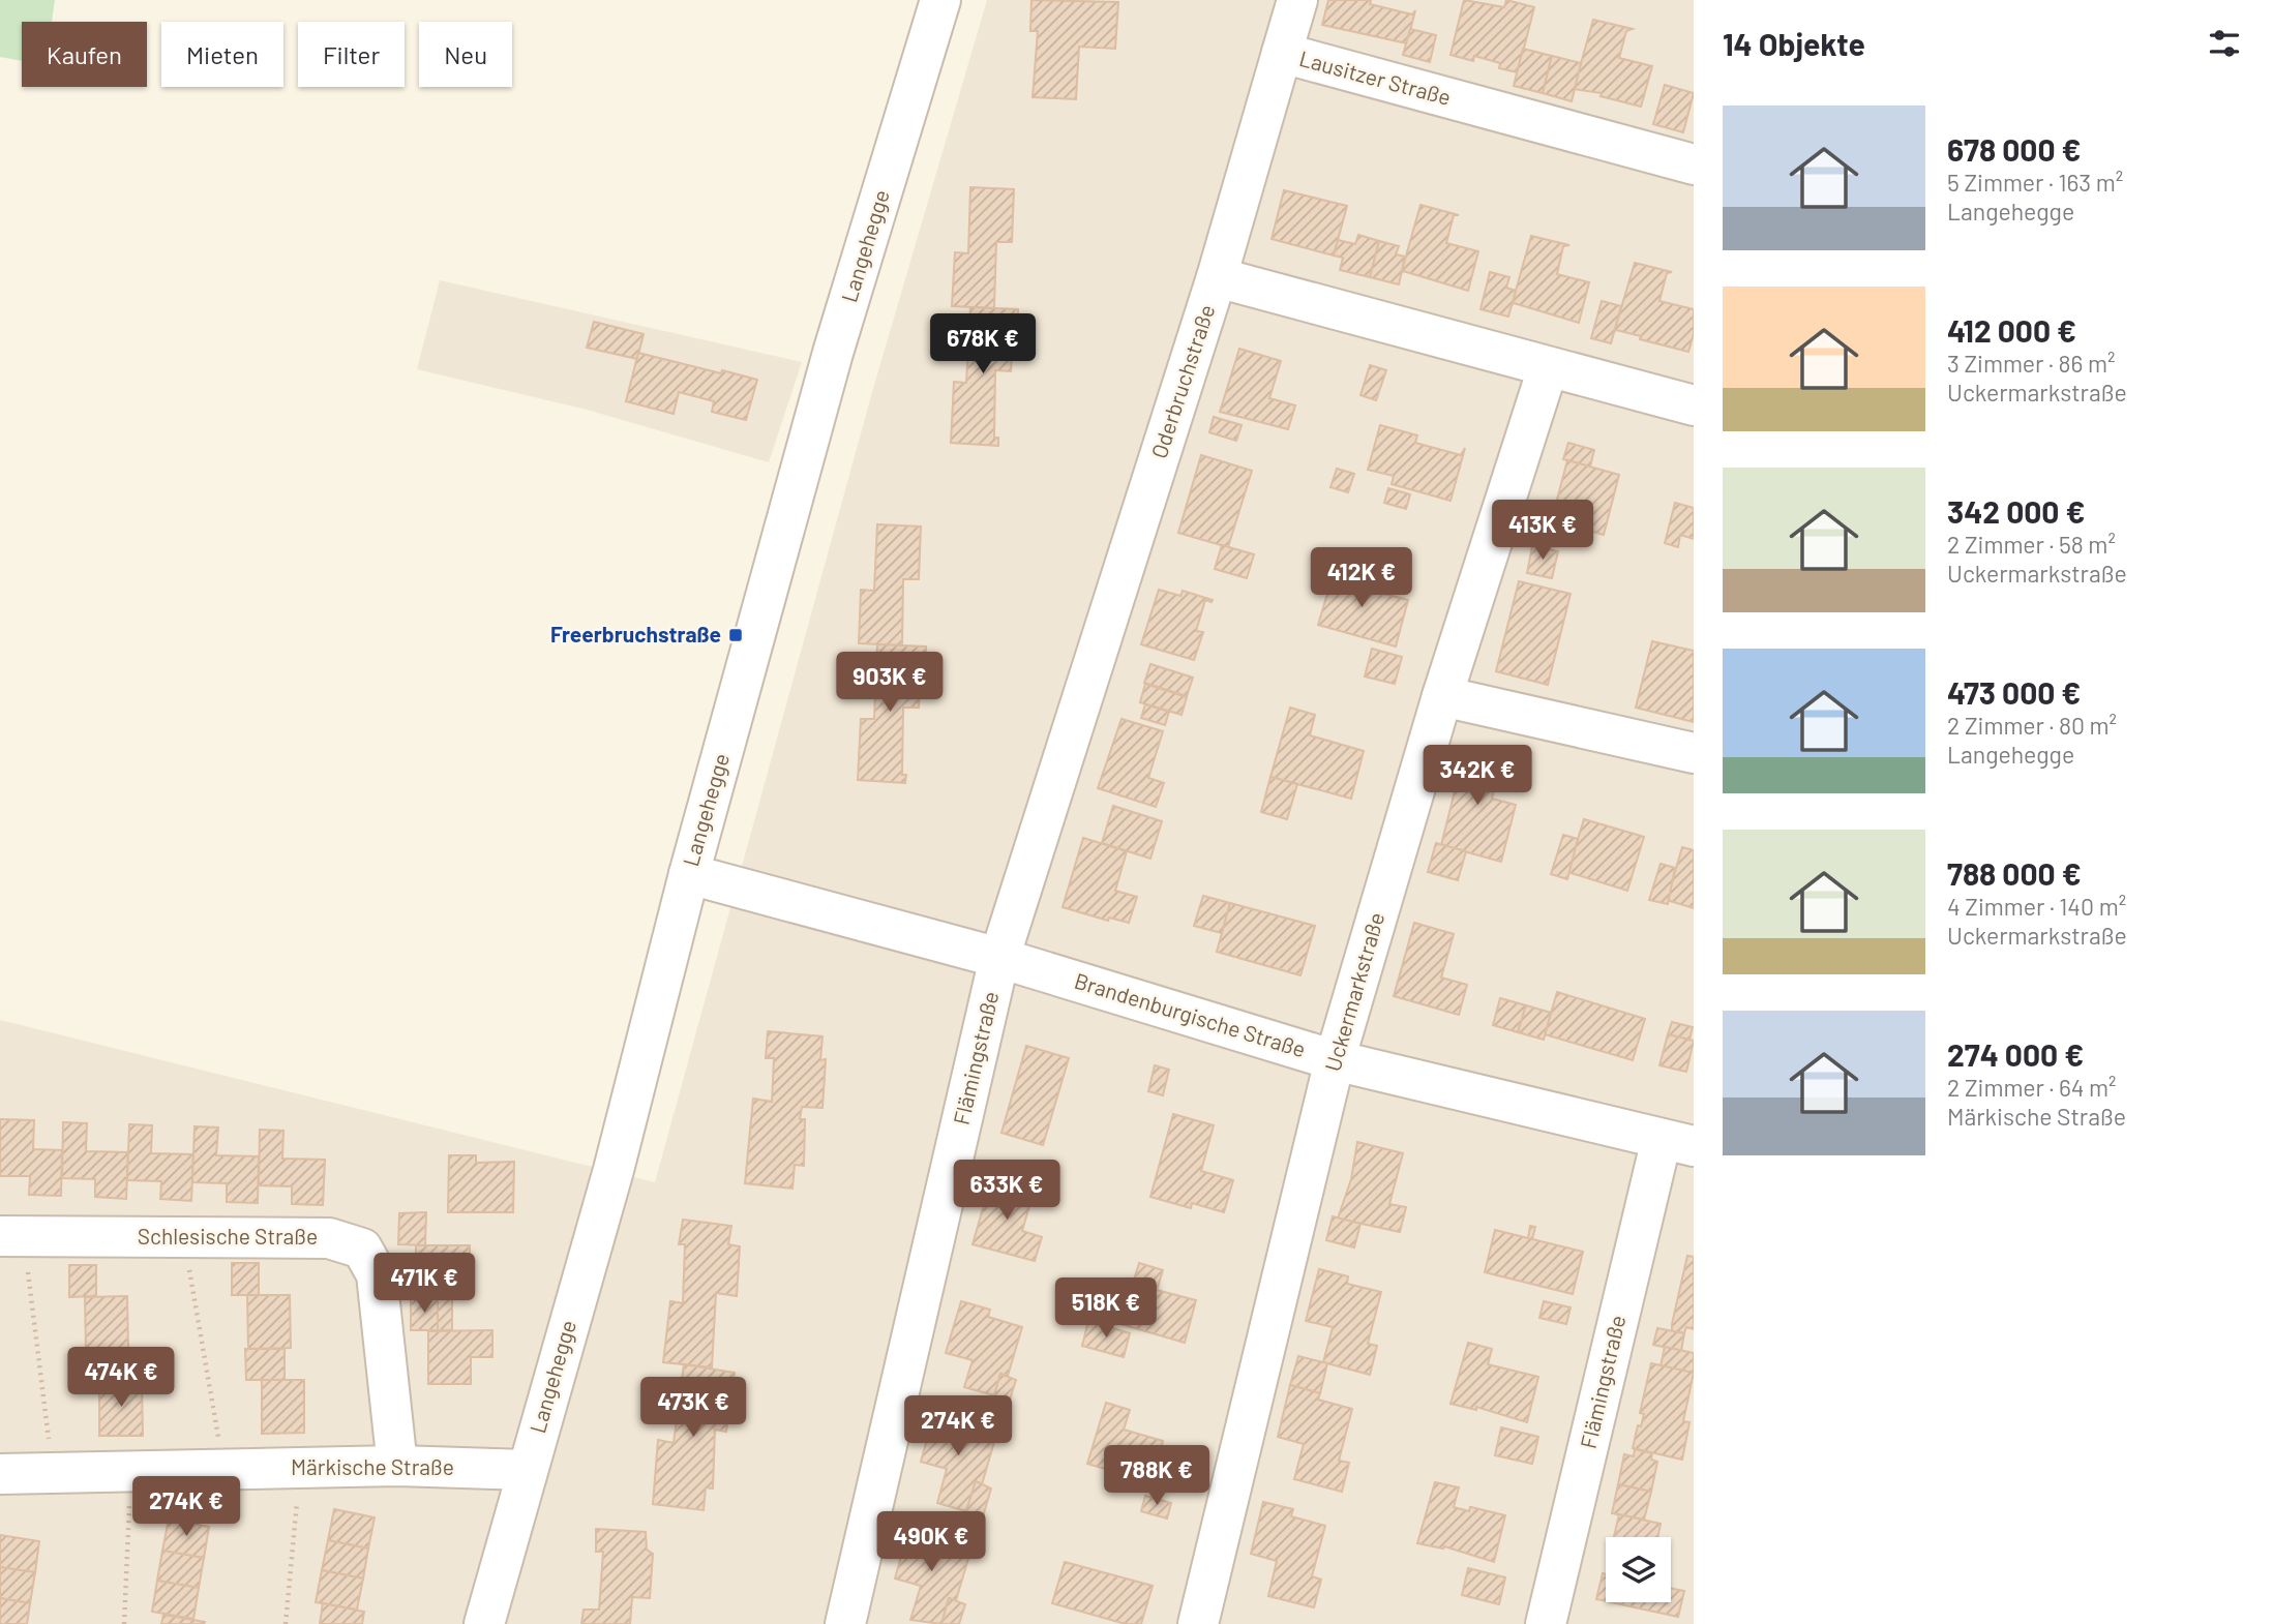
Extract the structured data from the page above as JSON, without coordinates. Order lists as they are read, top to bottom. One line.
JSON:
{"streets":{"street":["Lausitzer Straße","Langehegge","Oderbruchstraße","Uckermarkstraße","Brandenburgische Straße","Flämingstraße","Schlesische Straße","Märkische Straße"]},"crossings":[["Lausitzer Straße","Oderbruchstraße"],["Langehegge","Brandenburgische Straße"],["Langehegge","Märkische Straße"],["Oderbruchstraße","Uckermarkstraße"],["Oderbruchstraße","Brandenburgische Straße"],["Oderbruchstraße","Flämingstraße"],["Uckermarkstraße","Brandenburgische Straße"],["Brandenburgische Straße","Flämingstraße"],["Schlesische Straße","Märkische Straße"]],"places":{"transit":["Freerbruchstraße"]},"page":{"heading":"14 Objekte","chip":["Kaufen","Mieten","Filter","Neu"],"list":[{"name":"678 000 €","note":"5 Zimmer · 163 m² · Langehegge"},{"name":"412 000 €","note":"3 Zimmer · 86 m² · Uckermarkstraße"},{"name":"342 000 €","note":"2 Zimmer · 58 m² · Uckermarkstraße"},{"name":"473 000 €","note":"2 Zimmer · 80 m² · Langehegge"},{"name":"788 000 €","note":"4 Zimmer · 140 m² · Uckermarkstraße"},{"name":"274 000 €","note":"2 Zimmer · 64 m² · Märkische Straße"}],"price":["678K €","413K €","412K €","903K €","342K €","633K €","471K €","518K €","474K €","473K €","274K €","788K €","274K €","490K €"]}}
